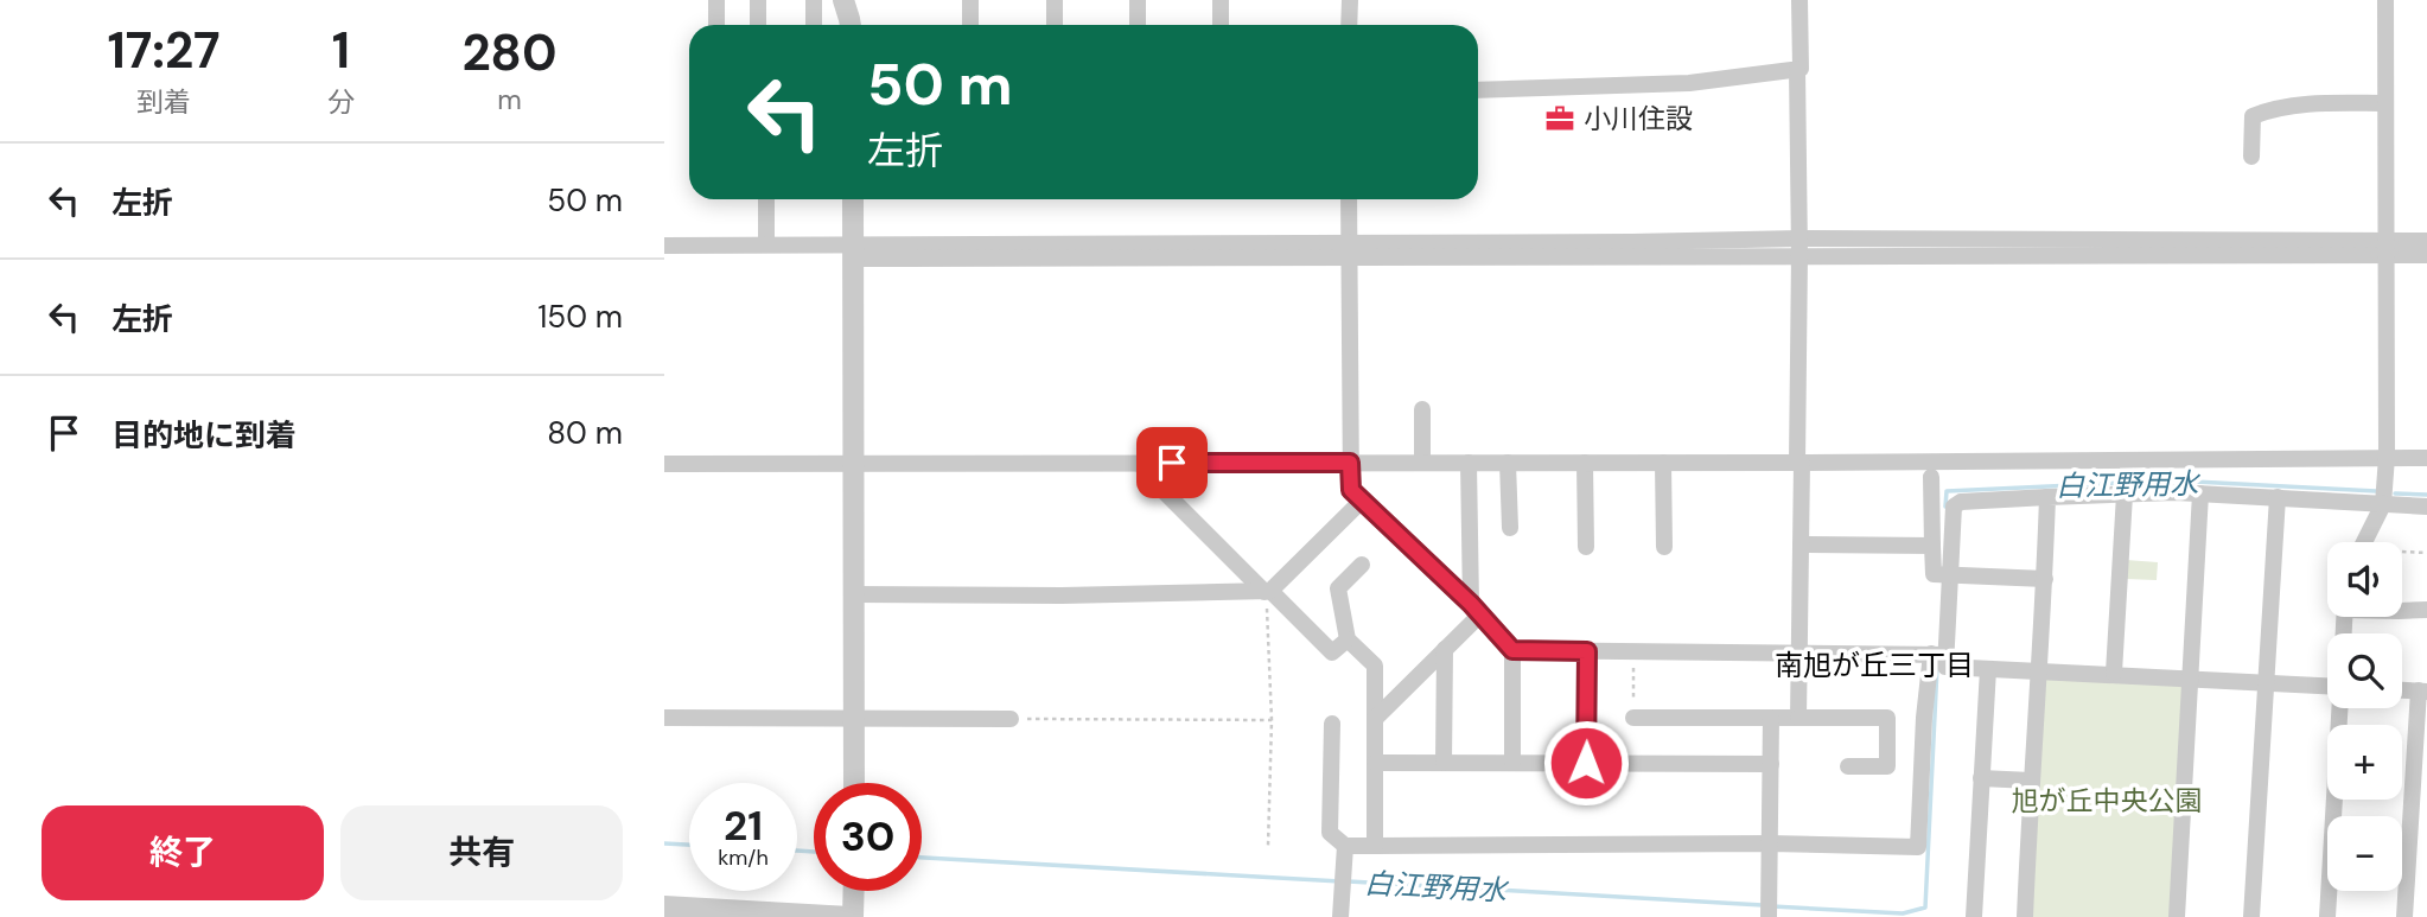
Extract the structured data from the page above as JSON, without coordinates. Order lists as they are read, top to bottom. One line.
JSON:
{"districts":["南旭が丘三丁目"],"water":["白江野用水"],"parks":["旭が丘中央公園"],"places":{"office":["小川住設"]},"page":{"eta":["17:27","到着","1","分","280","m"],"turn":["50 m","左折"],"list":[{"name":"左折","value":"50 m"},{"name":"左折","value":"150 m"},{"name":"目的地に到着","value":"80 m"}],"map_buttons":["+","−"],"speed":"21 km/h","limit":"30","buttons":["終了","共有"]}}
